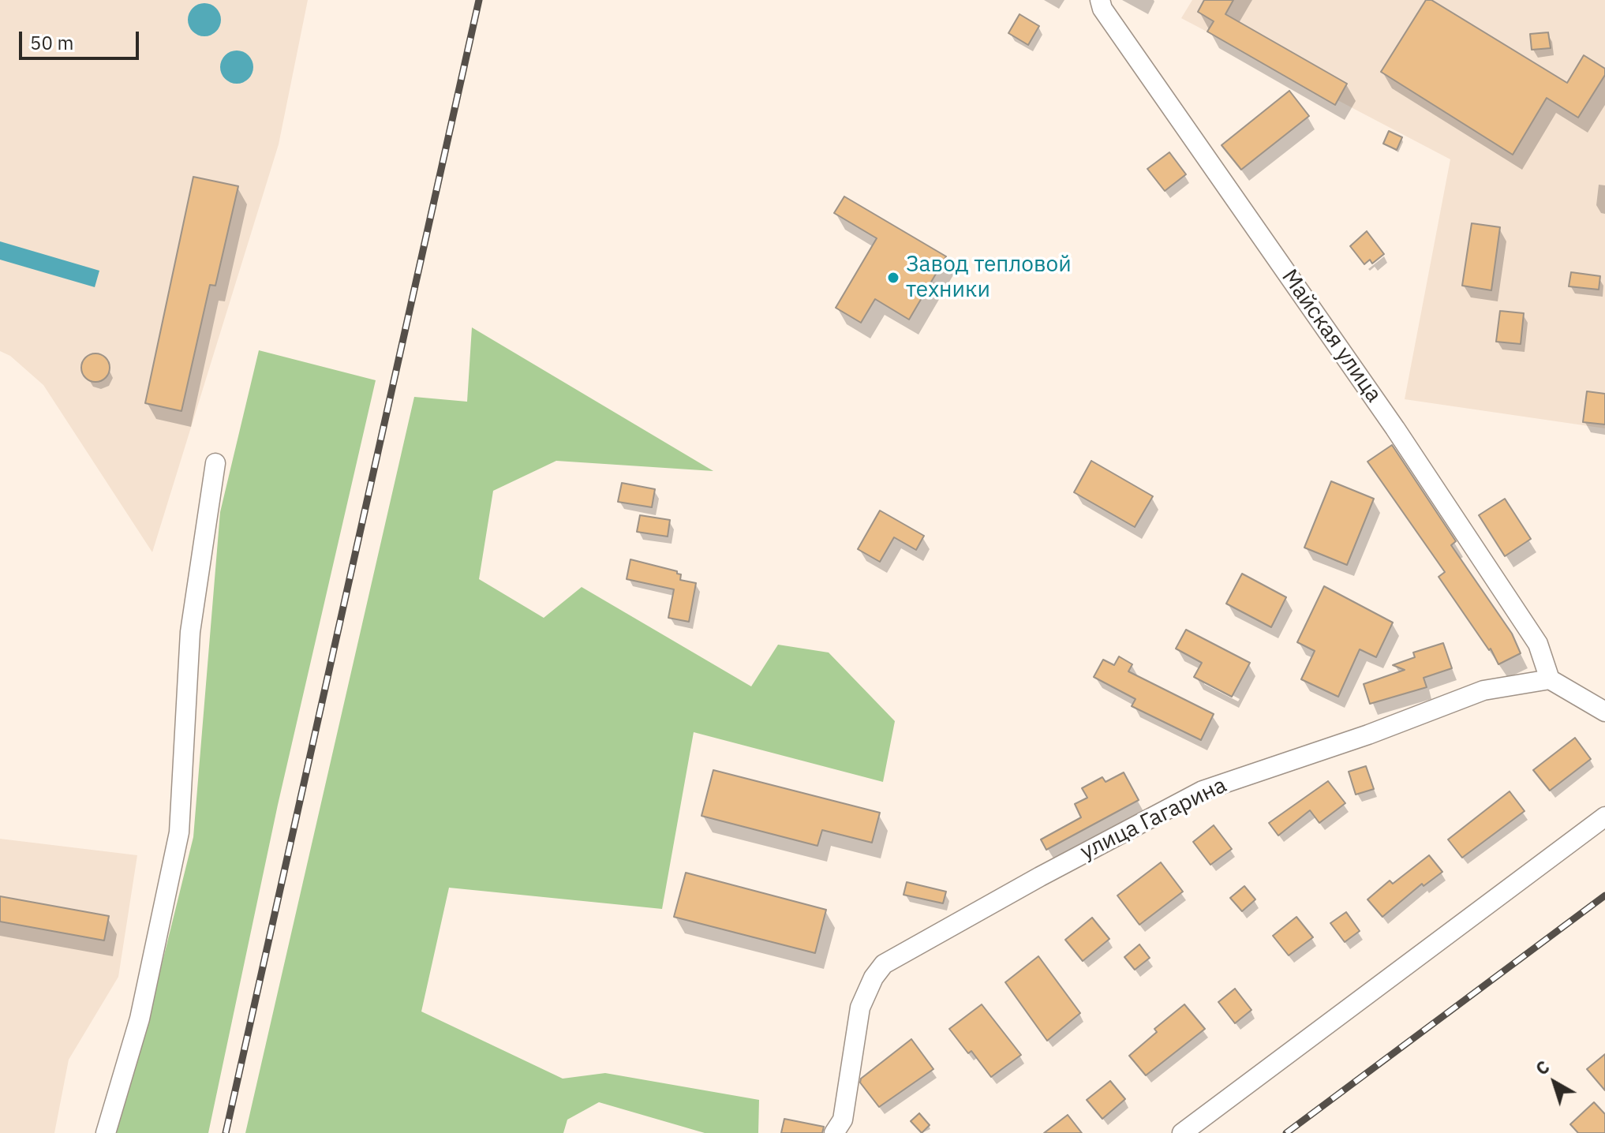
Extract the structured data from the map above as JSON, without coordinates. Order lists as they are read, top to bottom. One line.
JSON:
{"streets":{"street":["Майская улица","улица Гагарина"]},"crossings":[["Майская улица","улица Гагарина"]],"places":["Завод тепловой техники"],"scale_bar":"50 m","north":"top left"}
